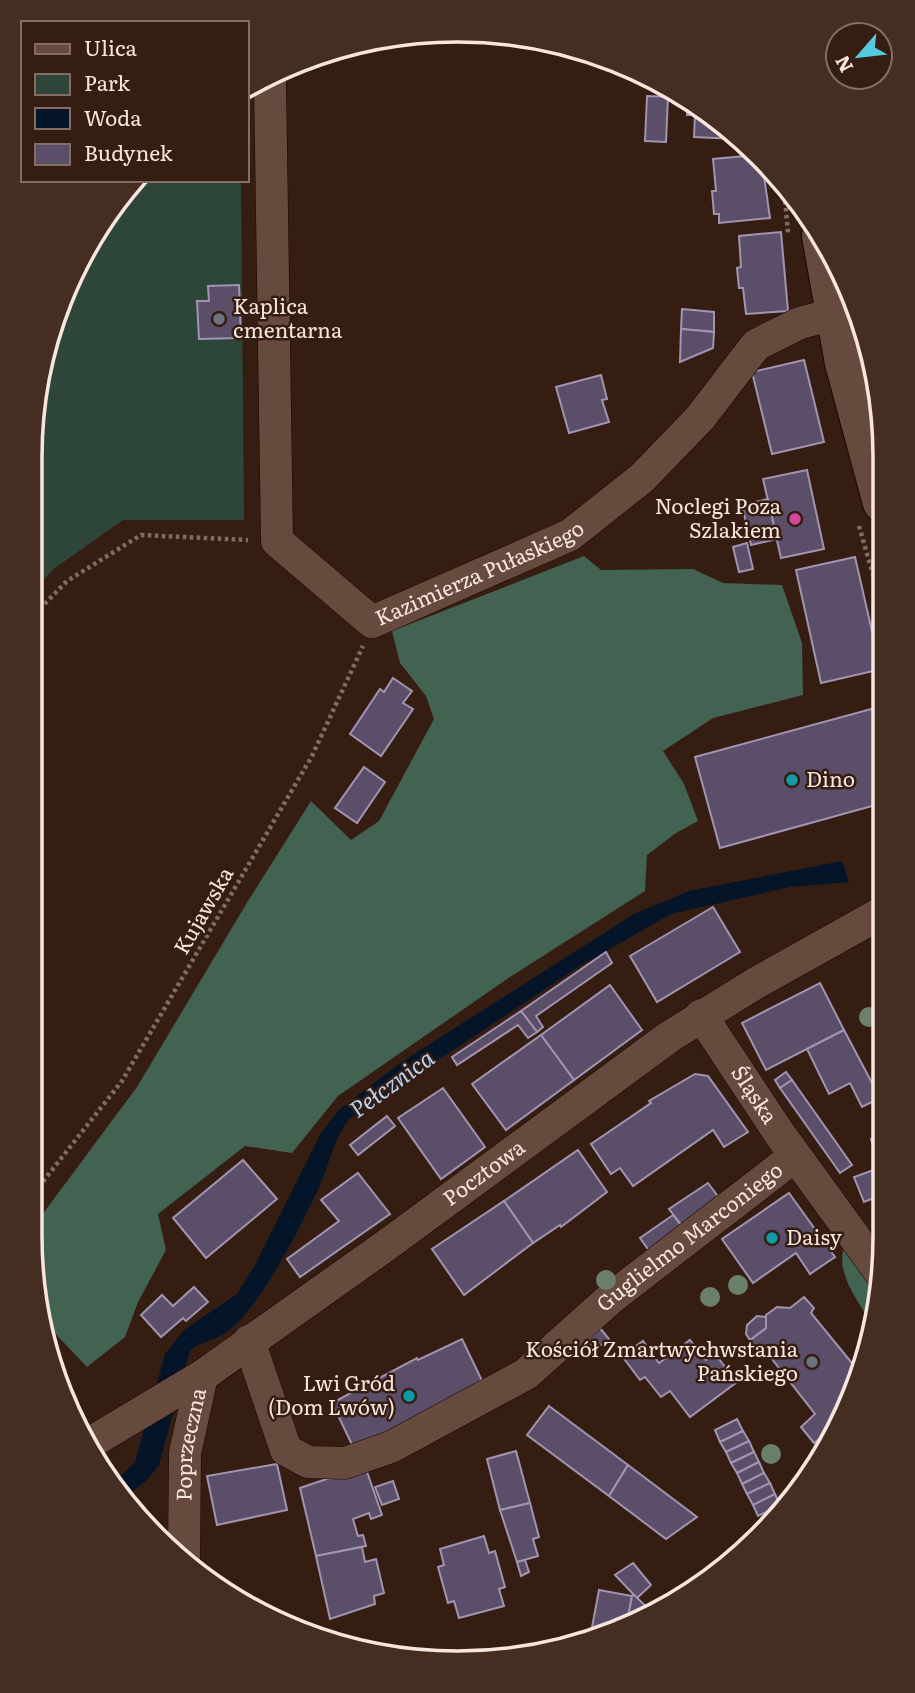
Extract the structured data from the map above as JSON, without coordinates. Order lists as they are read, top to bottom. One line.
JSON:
{"streets":{"street":["Kazimierza Pułaskiego","Śląska","Pocztowa","Guglielmo Marconiego","Poprzeczna"],"path":["Kujawska"]},"crossings":[["Kazimierza Pułaskiego","Kujawska"],["Śląska","Pocztowa"],["Śląska","Guglielmo Marconiego"],["Pocztowa","Guglielmo Marconiego"],["Pocztowa","Poprzeczna"]],"water":["Pełcznica"],"places":["Kaplica cmentarna","Noclegi Poza Szlakiem","Dino","Daisy","Kościół Zmartwychwstania Pańskiego","Lwi Gród (Dom Lwów)"],"legend":["Ulica","Park","Woda","Budynek"],"north":"bottom left"}
